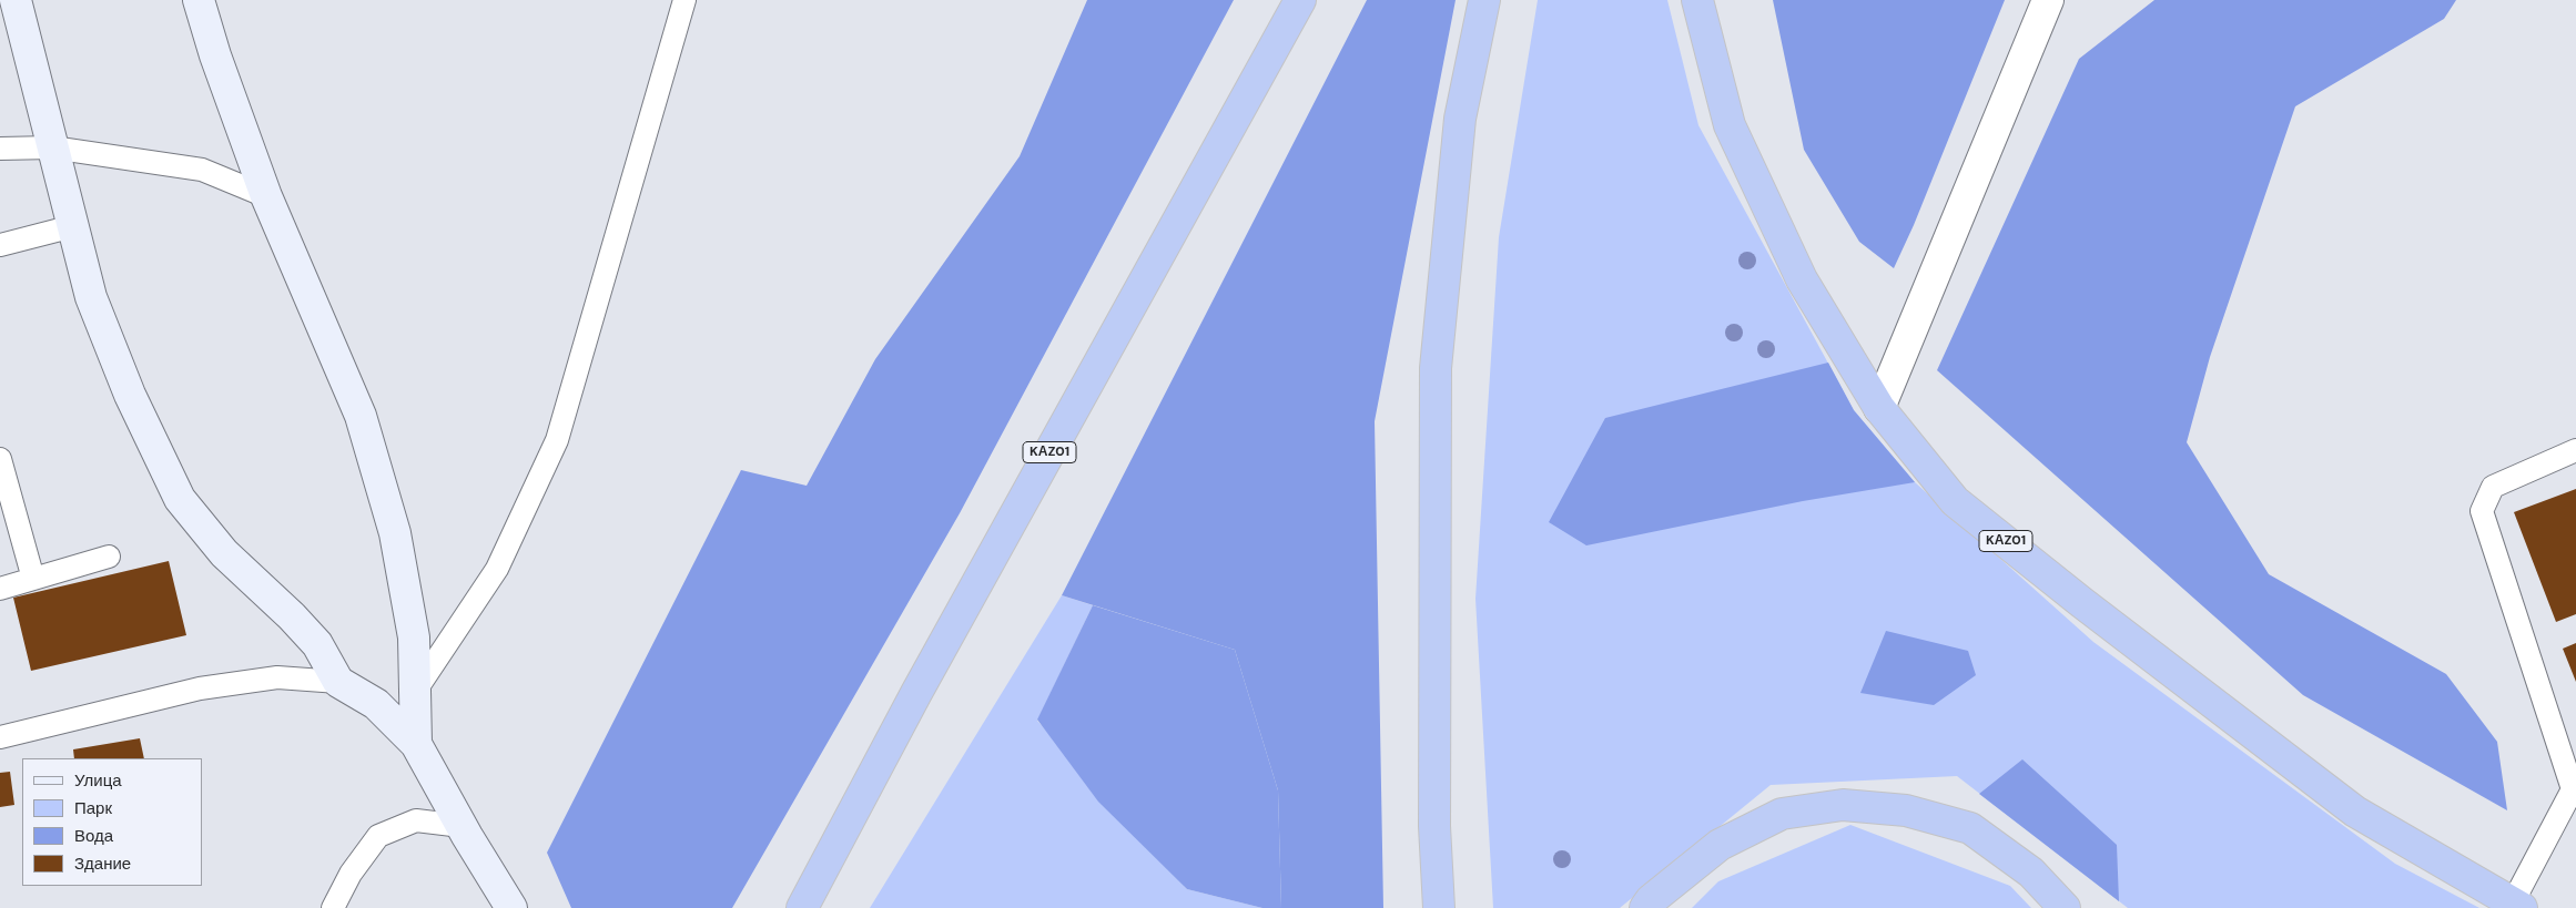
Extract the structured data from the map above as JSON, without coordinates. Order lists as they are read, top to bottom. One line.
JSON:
{"streets":{"highway":["KАZ01"]},"legend":["Улица","Парк","Вода","Здание"]}
